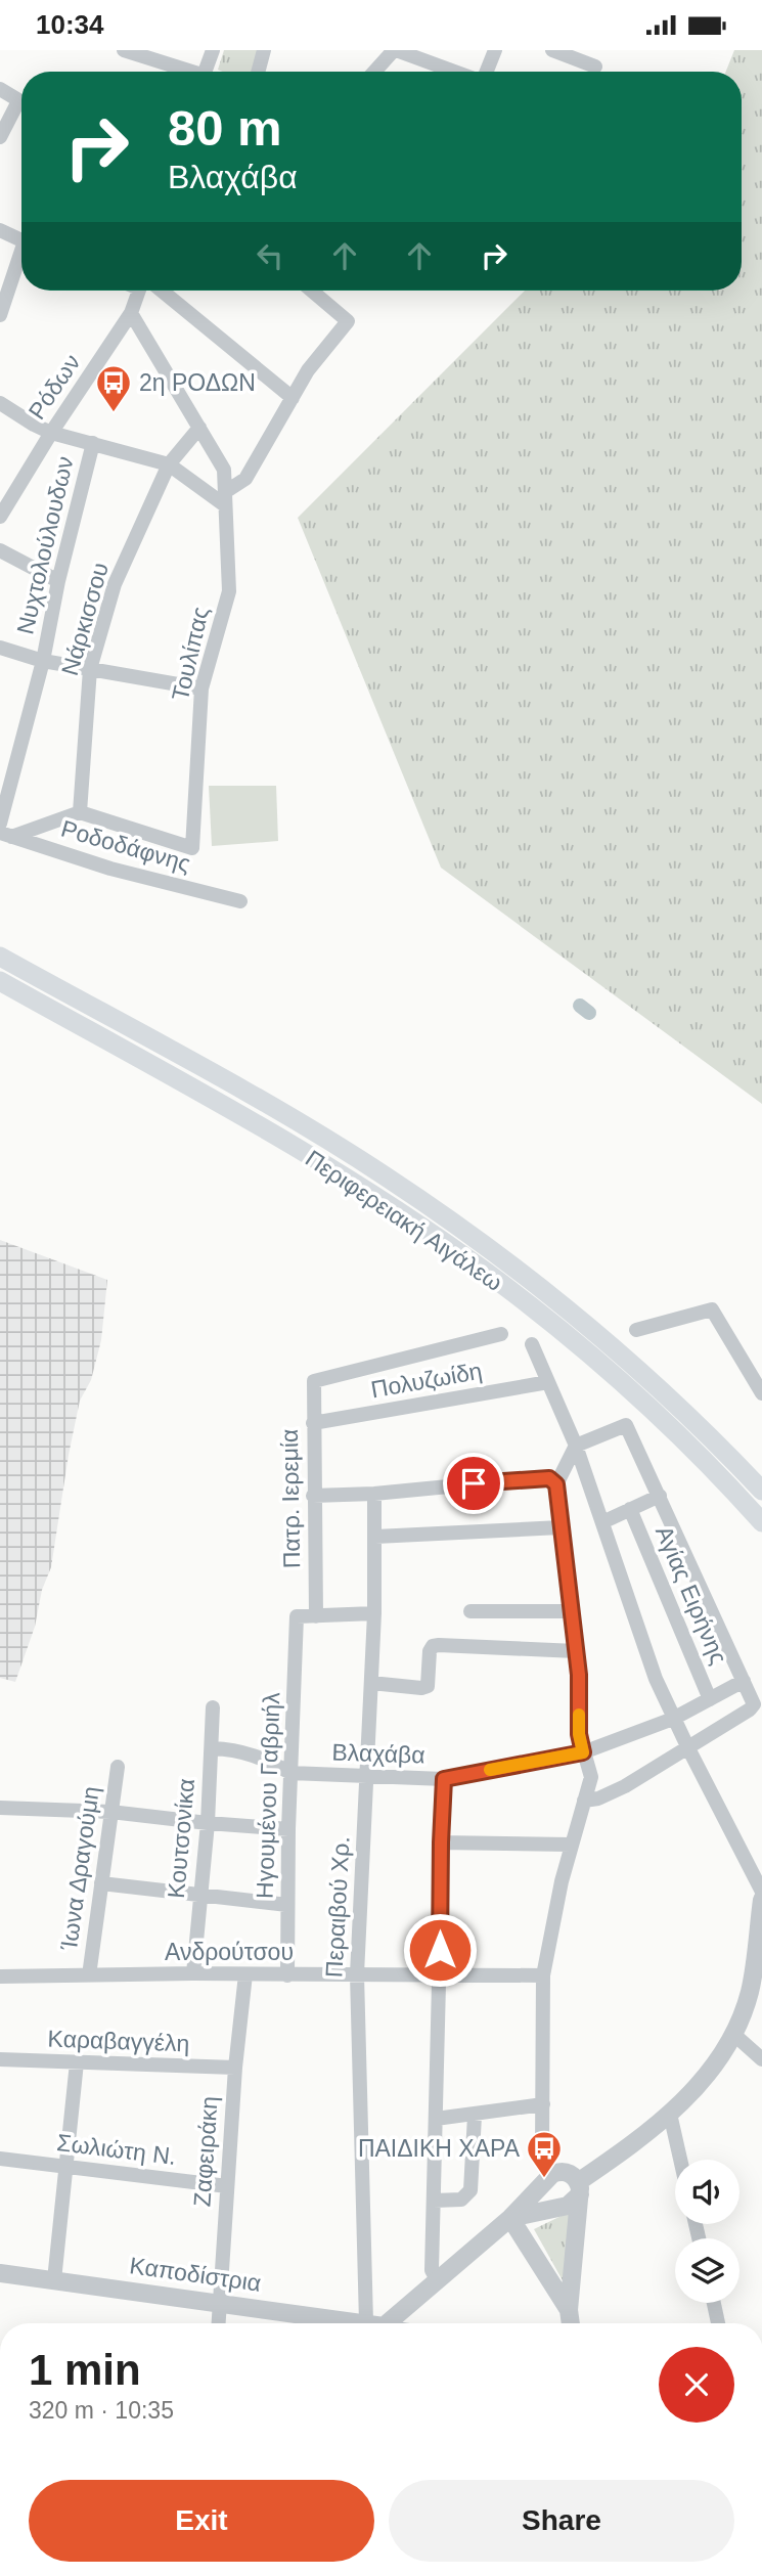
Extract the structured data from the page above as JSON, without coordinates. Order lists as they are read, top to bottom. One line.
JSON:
{"streets":{"main road":["Περιφερειακή Αιγάλεω"],"street":["Ρόδων","Νυχτολούλουδων","Νάρκισσου","Τουλίπας","Ροδοδάφνης","Πολυζωίδη","Πατρ. Ιερεμία","Αγίας Ειρήνης","Βλαχάβα","Ηγουμένου Γαβριήλ","Κουτσονίκα","Ίωνα Δραγούμη","Περαιβού Χρ.","Ανδρούτσου","Καραβαγγέλη","Σωλιώτη Ν.","Ζαφειράκη","Καποδίστρια"]},"crossings":[["Νάρκισσου","Τουλίπας"],["Πολυζωίδη","Πατρ. Ιερεμία"],["Πατρ. Ιερεμία","Ηγουμένου Γαβριήλ"],["Αγίας Ειρήνης","Βλαχάβα"],["Βλαχάβα","Ηγουμένου Γαβριήλ"],["Βλαχάβα","Κουτσονίκα"],["Βλαχάβα","Περαιβού Χρ."],["Ηγουμένου Γαβριήλ","Ανδρούτσου"],["Κουτσονίκα","Ανδρούτσου"],["Ίωνα Δραγούμη","Ανδρούτσου"],["Περαιβού Χρ.","Ανδρούτσου"],["Ανδρούτσου","Ζαφειράκη"],["Καραβαγγέλη","Ζαφειράκη"],["Σωλιώτη Ν.","Ζαφειράκη"],["Ζαφειράκη","Καποδίστρια"]],"places":{"bus stop":["2η ΡΟΔΩΝ","ΠΑΙΔΙΚΗ ΧΑΡΑ"]},"page":{"status":"10:34","turn":["80 m","Βλαχάβα"],"heading":["1 min","320 m · 10:35"],"buttons":["Exit","Share"]}}
